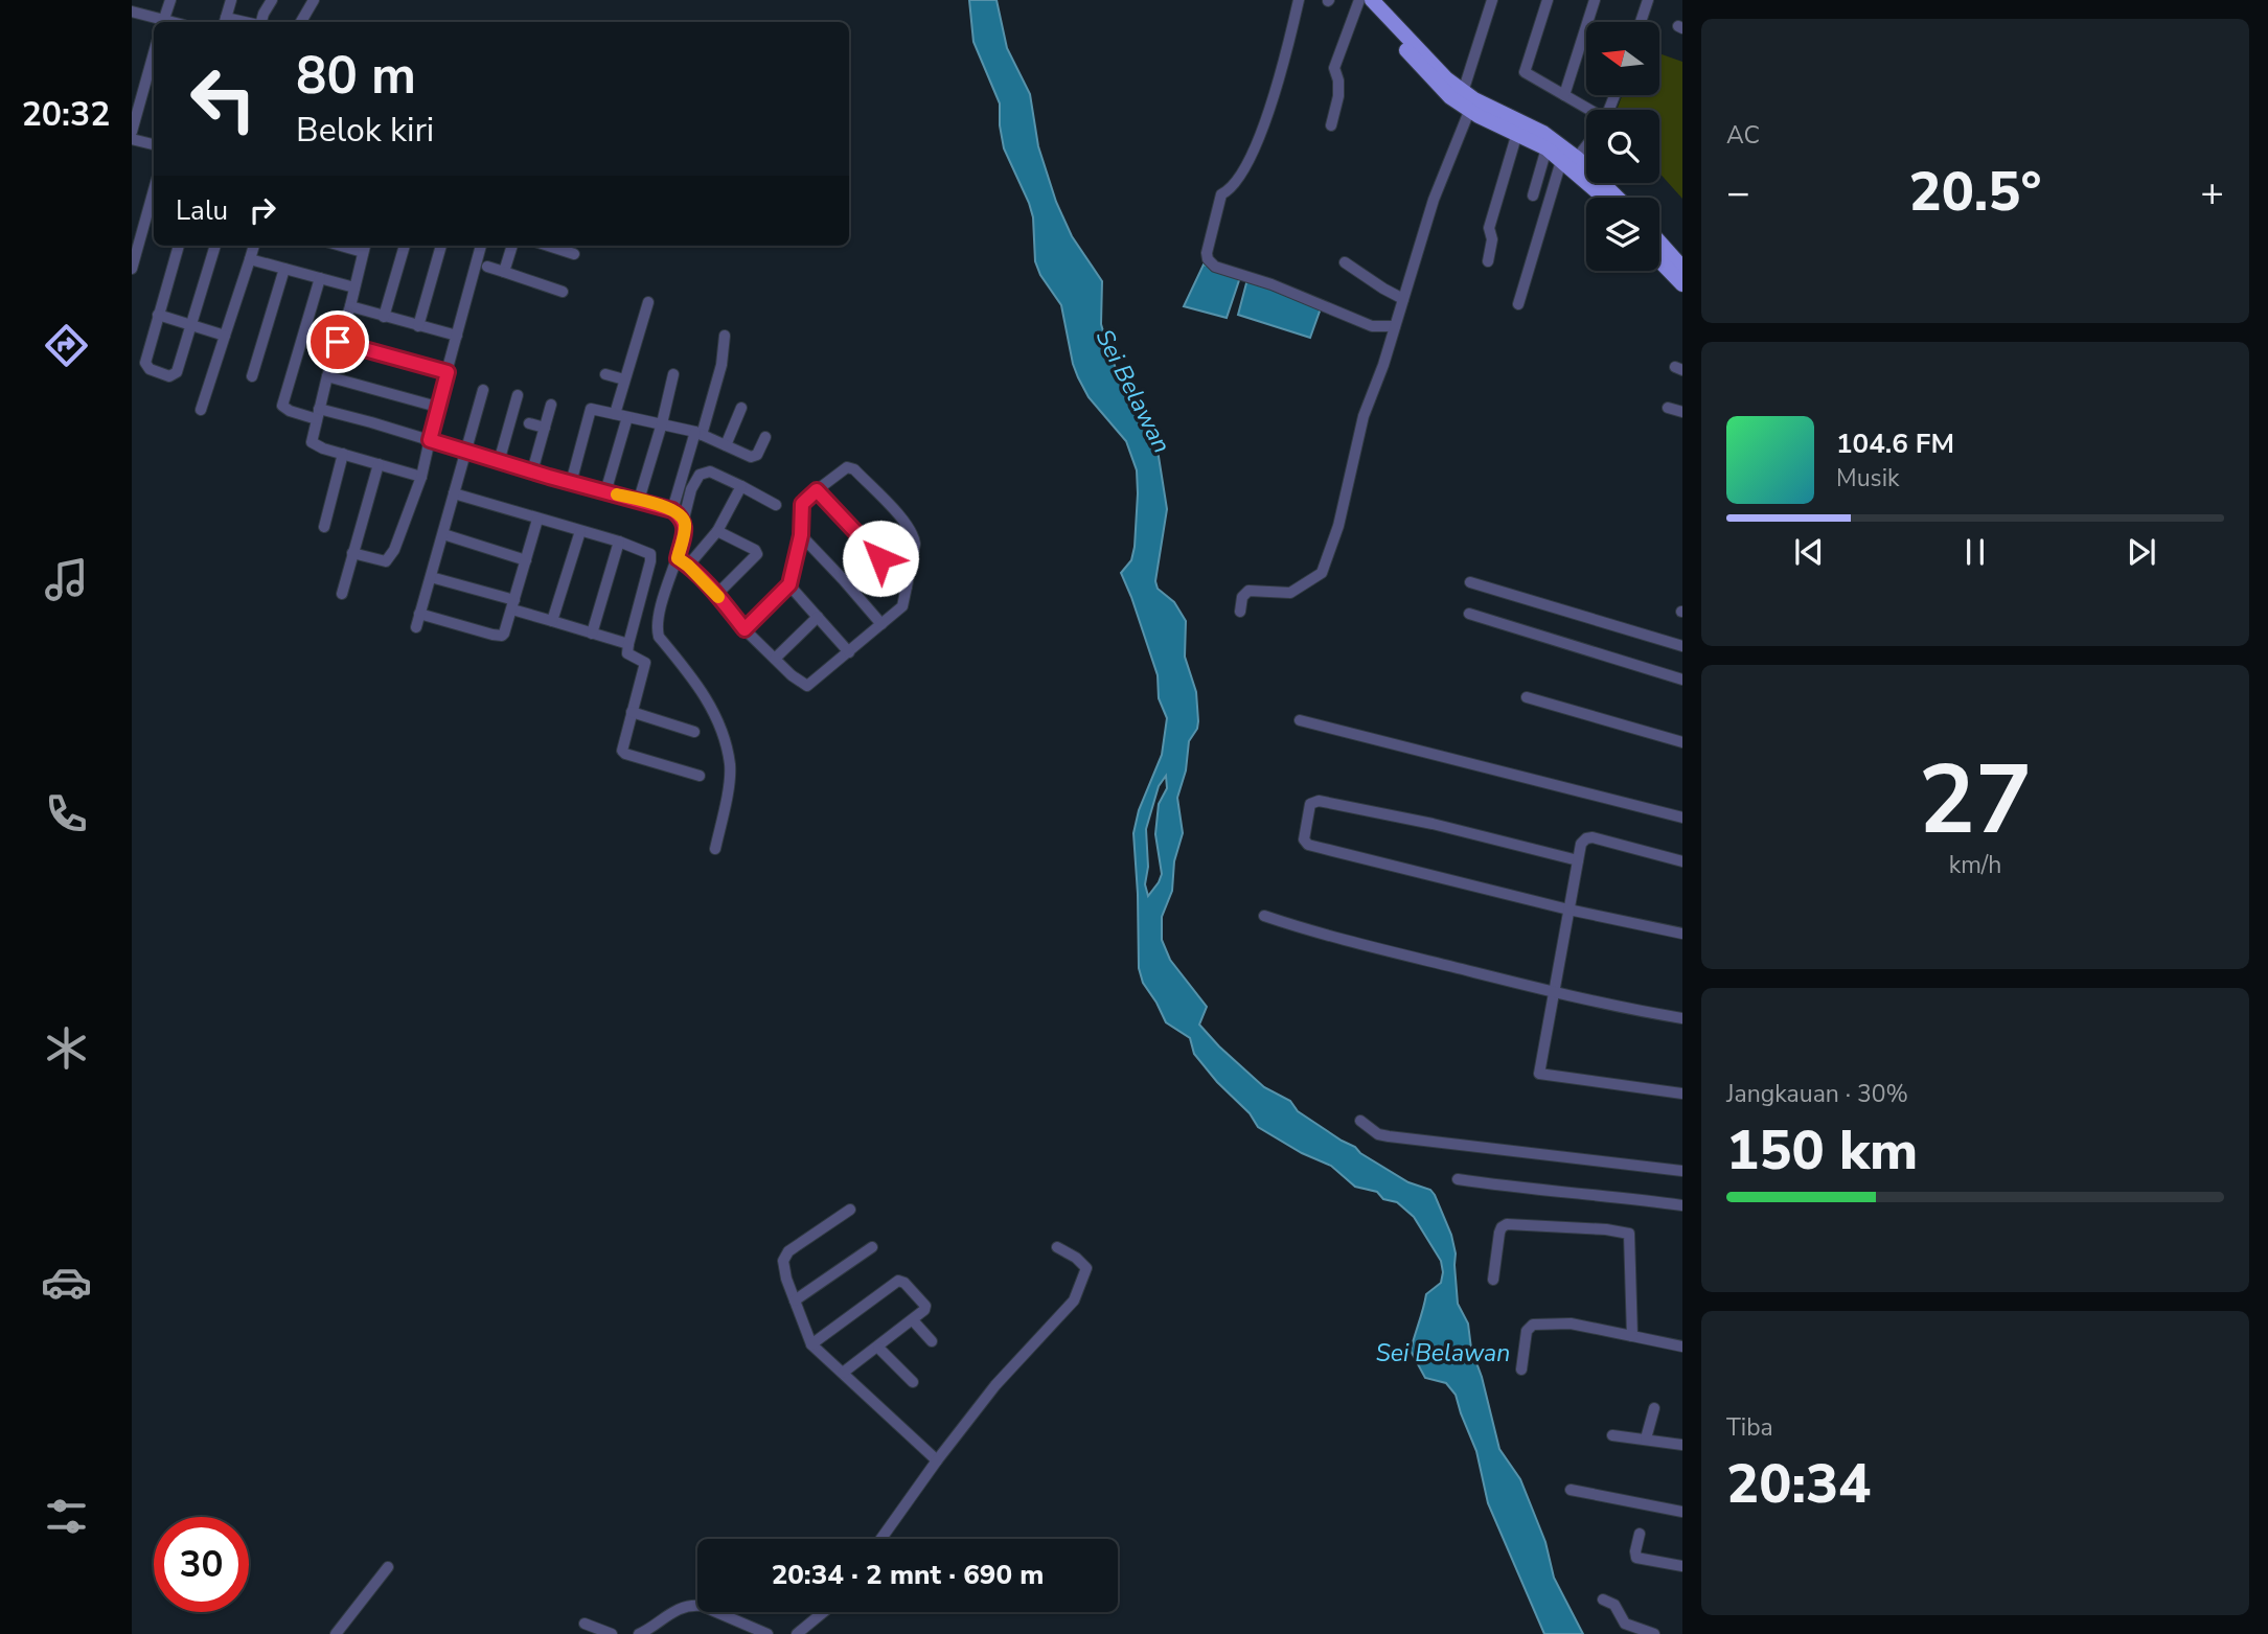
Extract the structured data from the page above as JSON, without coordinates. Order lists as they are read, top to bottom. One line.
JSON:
{"water":["Sei Belawan"],"north":"left","page":{"tabs":"20:32","tile":["AC",["27","km/h"],["Jangkauan · 30%","150 km"],["Tiba","20:34"]],"turn":["80 m","Belok kiri"],"heat":["−","20.5°","+"],"then":"Lalu","song":["104.6 FM","Musik"],"limit":"30","trip":"20:34 · 2 mnt · 690 m"}}
